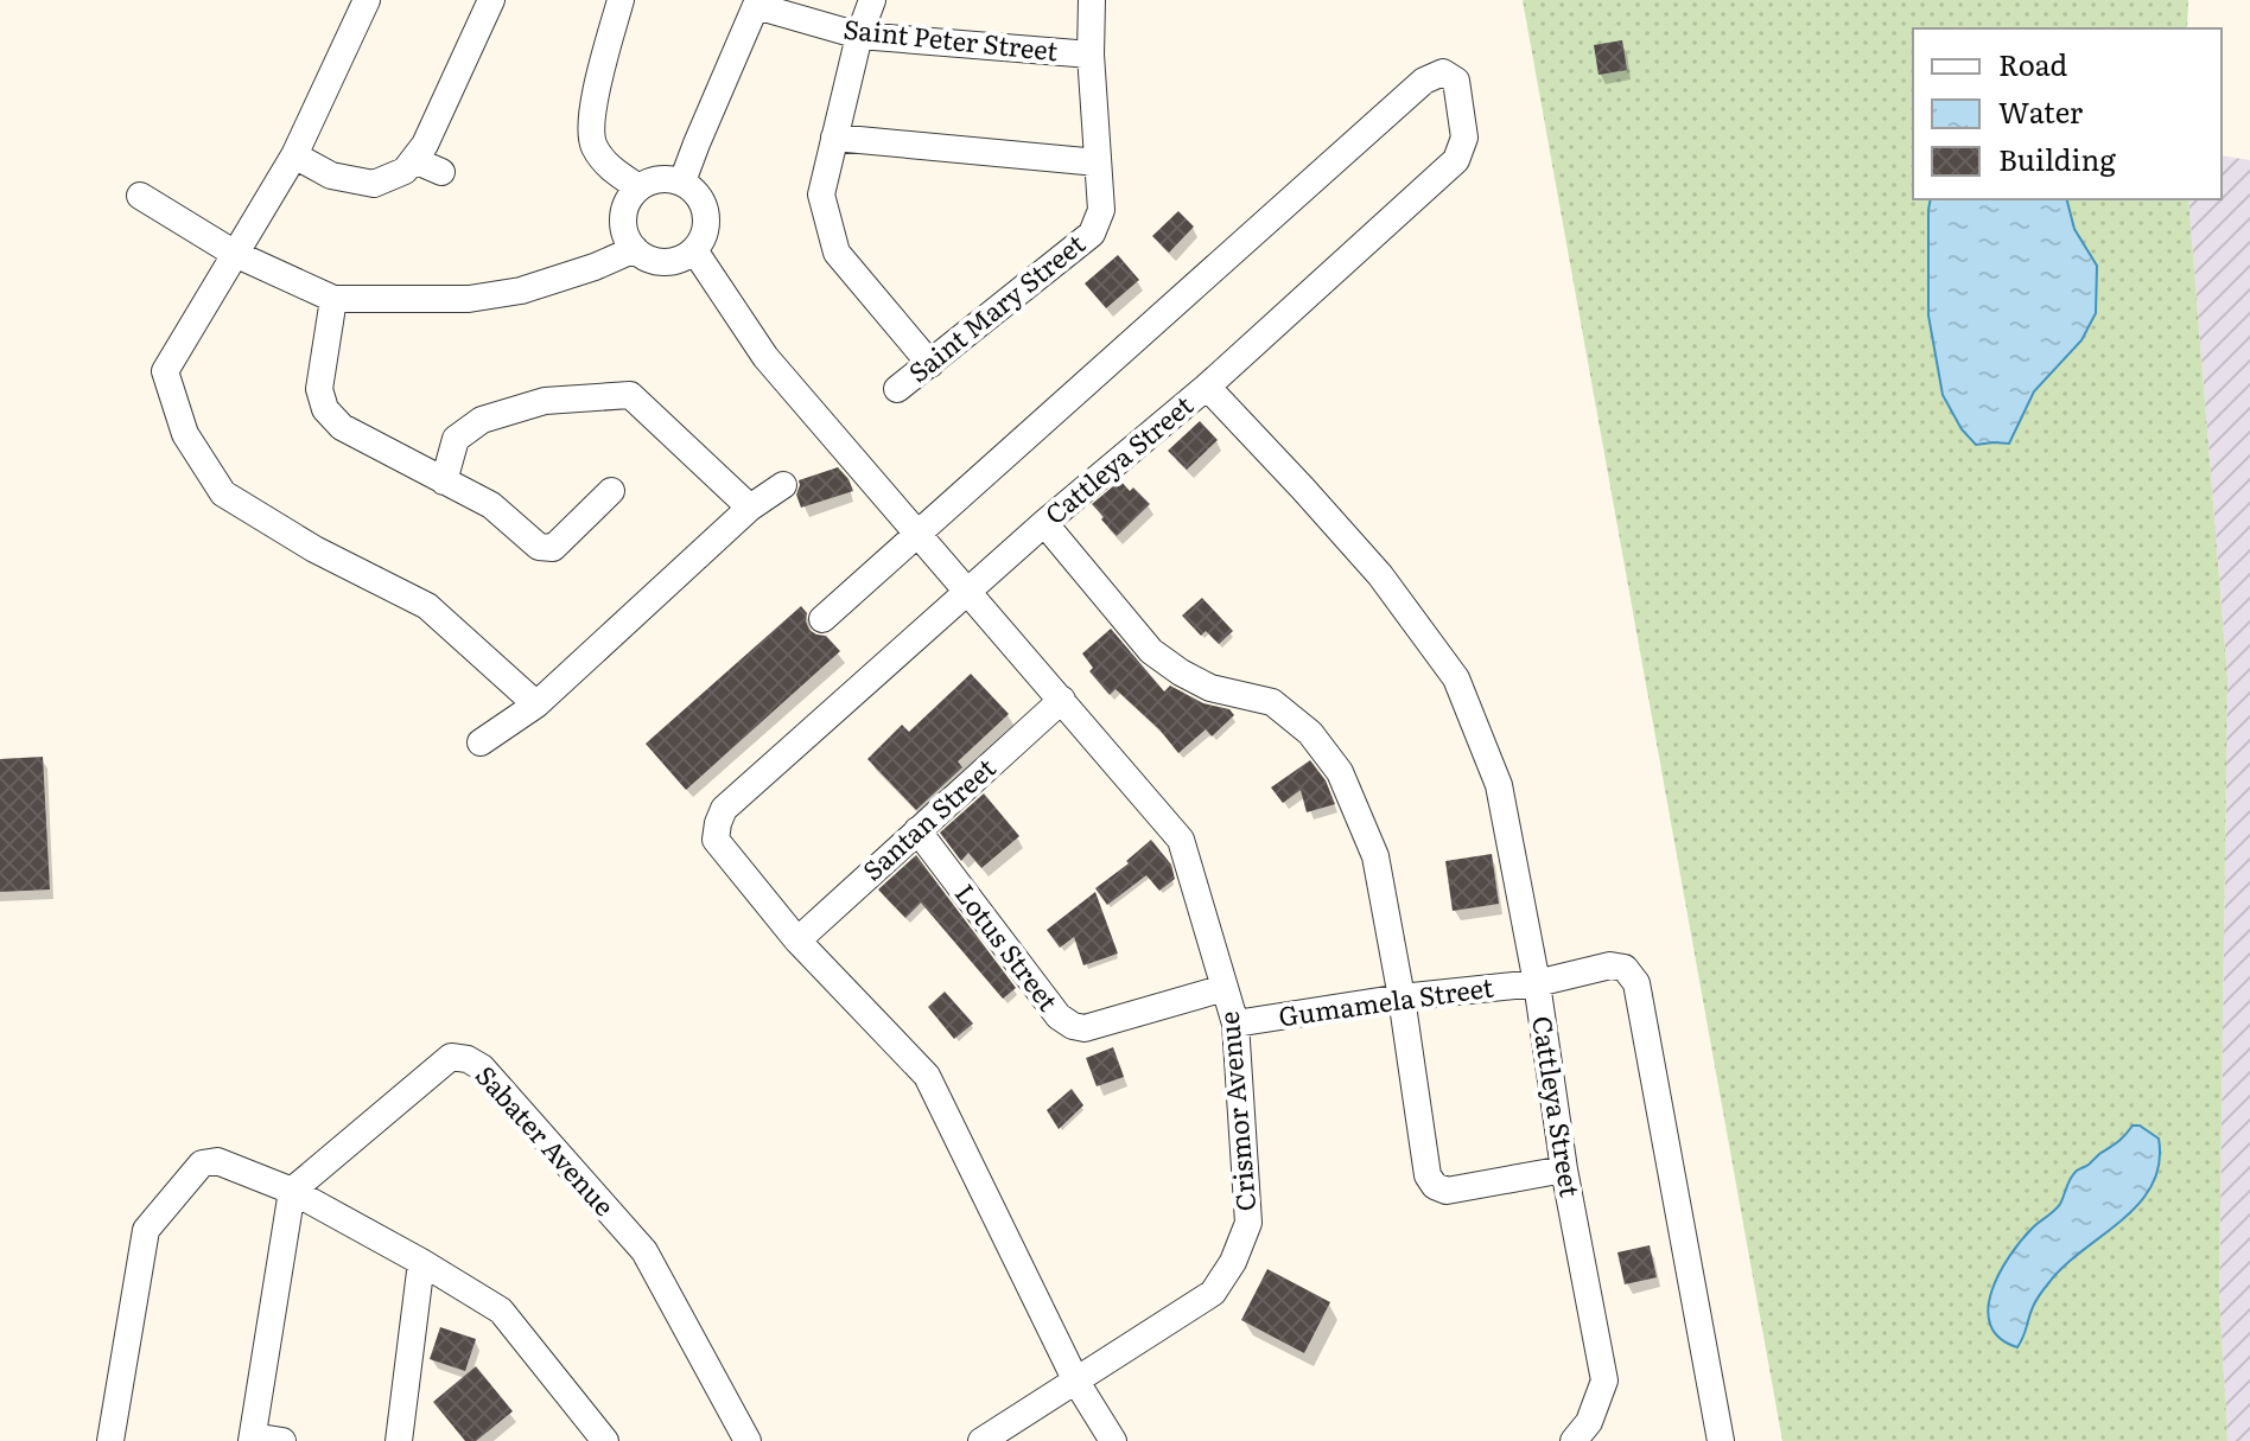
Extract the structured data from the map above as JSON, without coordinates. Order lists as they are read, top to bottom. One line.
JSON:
{"streets":{"street":["Saint Peter Street","Saint Mary Street","Cattleya Street","Santan Street","Lotus Street","Gumamela Street","Crismor Avenue","Sabater Avenue"]},"crossings":[["Saint Peter Street","Saint Mary Street"],["Cattleya Street","Santan Street"],["Cattleya Street","Gumamela Street"],["Cattleya Street","Crismor Avenue"],["Santan Street","Lotus Street"],["Santan Street","Crismor Avenue"],["Lotus Street","Crismor Avenue"],["Gumamela Street","Crismor Avenue"]],"legend":["Road","Water","Building"]}
